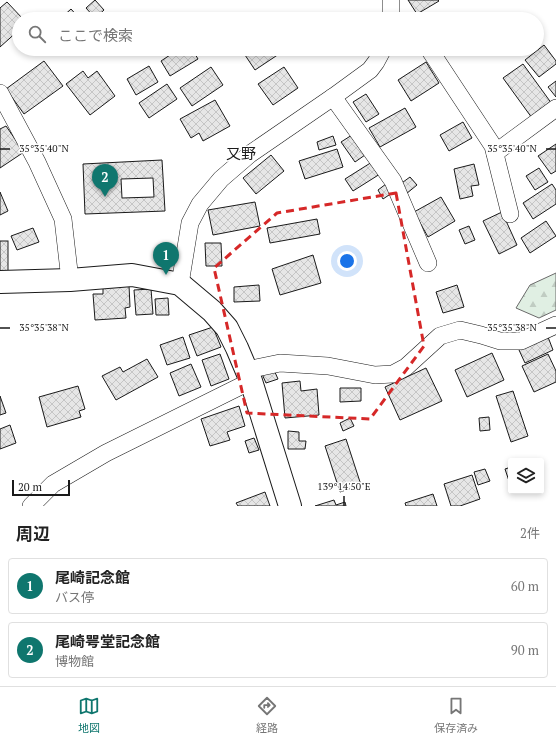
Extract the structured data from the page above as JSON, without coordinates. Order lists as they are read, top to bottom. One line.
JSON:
{"districts":["又野"],"scale_bar":"20 m","page":{"search":"ここで検索","pins":["2","1"],"scale":"20 m","heading":["周辺","2件"],"list":[{"mark":"1","name":"尾崎記念館","note":"バス停","value":"60 m"},{"mark":"2","name":"尾崎咢堂記念館","note":"博物館","value":"90 m"}],"nav":["地図","経路","保存済み"]},"coordinates":["35°35'40\"N","35°35'38\"N","139°14'50\"E"]}
